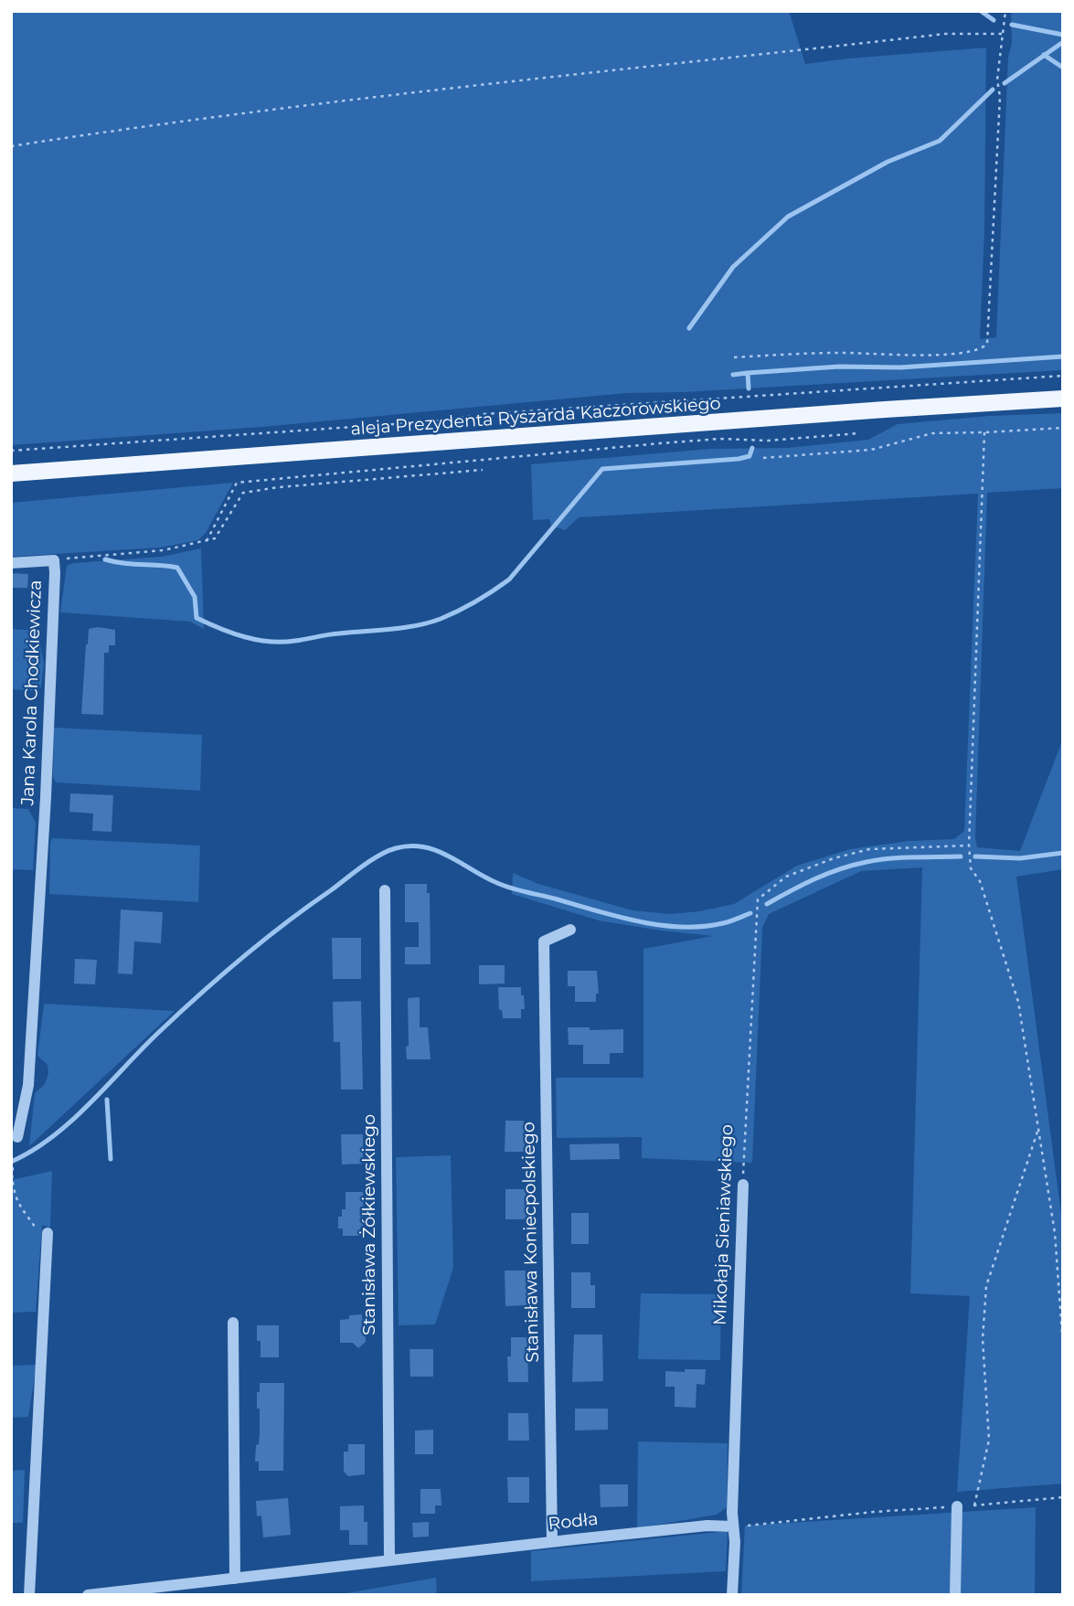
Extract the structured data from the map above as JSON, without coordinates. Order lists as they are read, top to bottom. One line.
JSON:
{"streets":{"main road":["aleja Prezydenta Ryszarda Kaczorowskiego"],"street":["Jana Karola Chodkiewicza","Stanisława Żółkiewskiego","Mikołaja Sieniawskiego","Stanisława Koniecpolskiego","Rodła"]},"crossings":[["Stanisława Żółkiewskiego","Rodła"],["Mikołaja Sieniawskiego","Rodła"],["Stanisława Koniecpolskiego","Rodła"]]}
